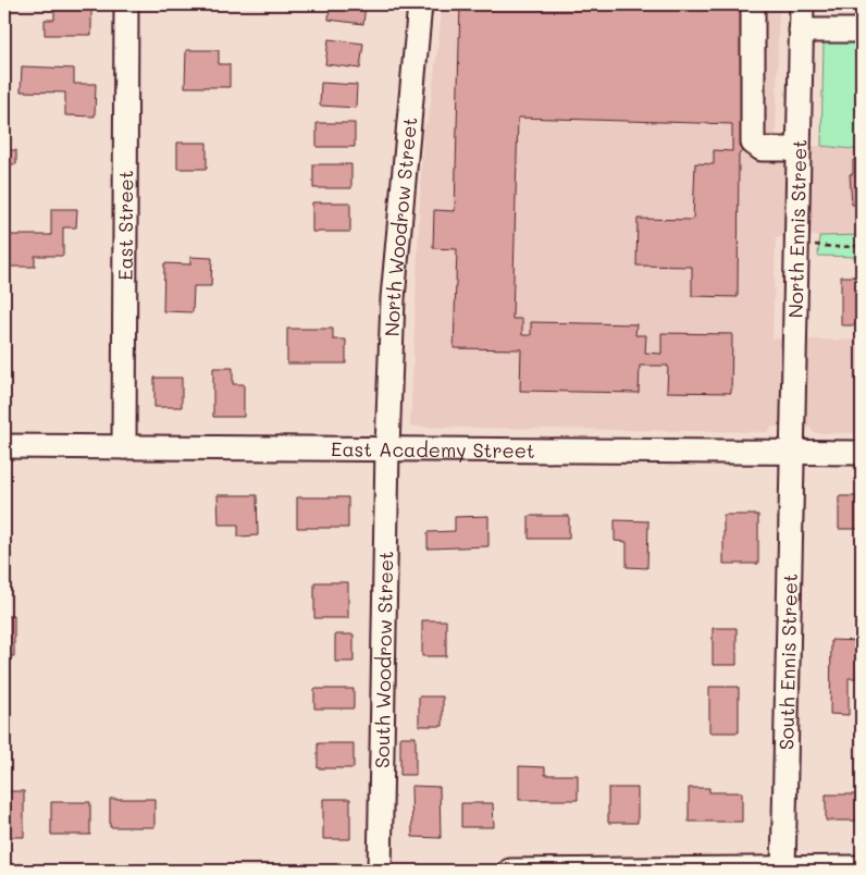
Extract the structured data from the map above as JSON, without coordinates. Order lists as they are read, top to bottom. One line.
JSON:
{"streets":{"street":["East Street","North Woodrow Street","North Ennis Street","East Academy Street","South Woodrow Street","South Ennis Street"]},"crossings":[["East Street","East Academy Street"],["North Woodrow Street","East Academy Street"],["North Woodrow Street","South Woodrow Street"],["North Ennis Street","East Academy Street"],["North Ennis Street","South Ennis Street"],["East Academy Street","South Woodrow Street"],["East Academy Street","South Ennis Street"]]}
